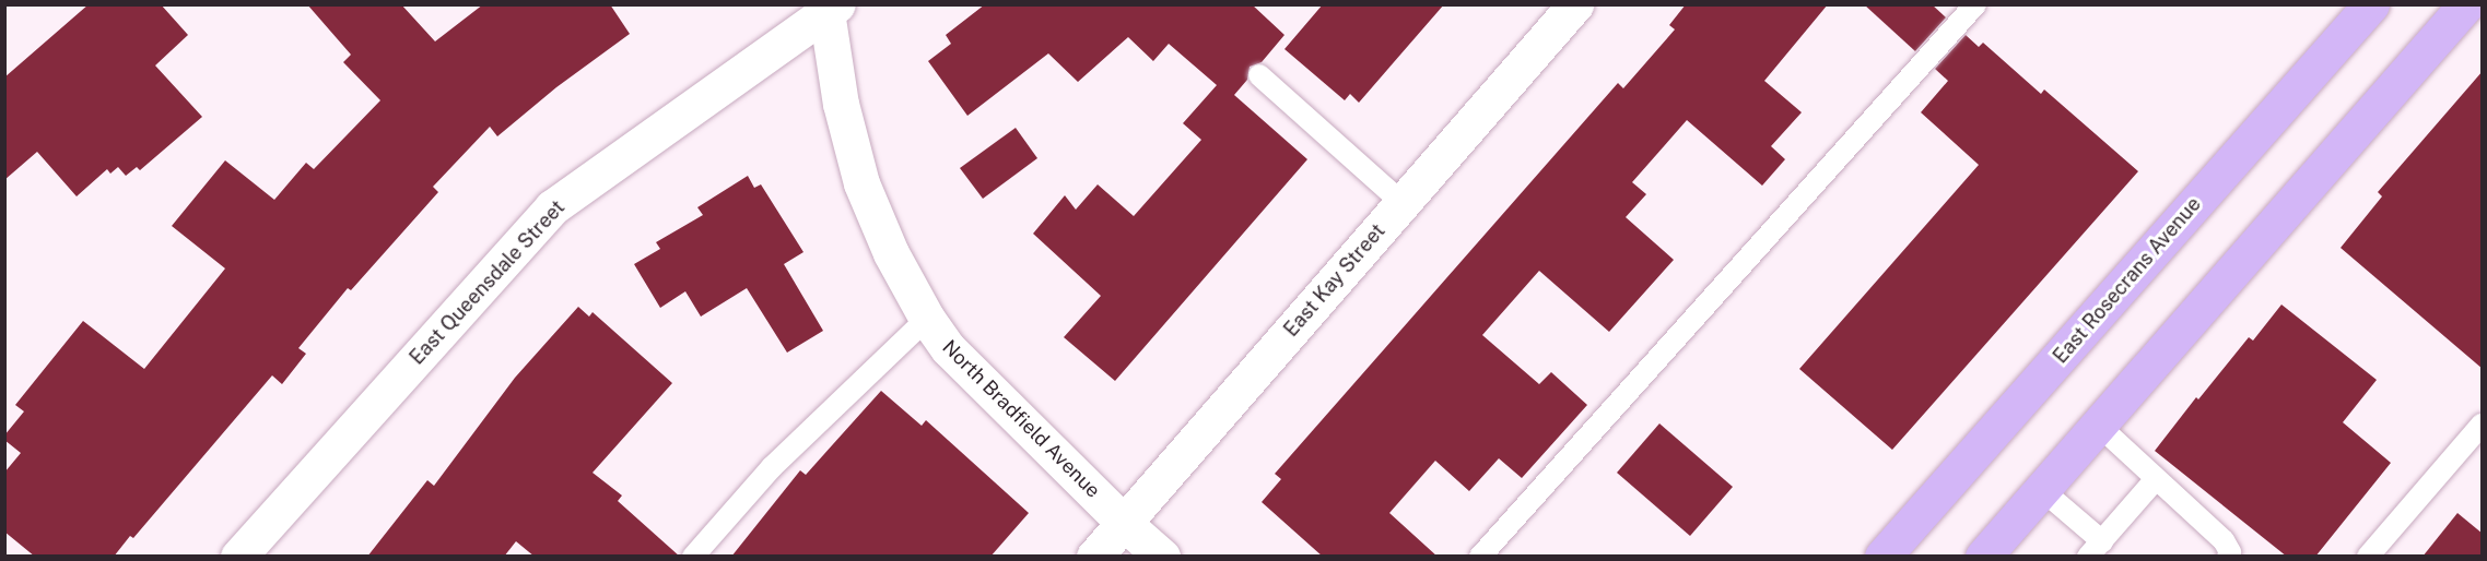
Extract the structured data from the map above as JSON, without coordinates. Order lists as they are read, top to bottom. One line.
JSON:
{"streets":{"main road":["East Rosecrans Avenue"],"street":["East Kay Street","East Queensdale Street","North Bradfield Avenue"]},"crossings":[["East Kay Street","North Bradfield Avenue"],["East Queensdale Street","North Bradfield Avenue"]]}
